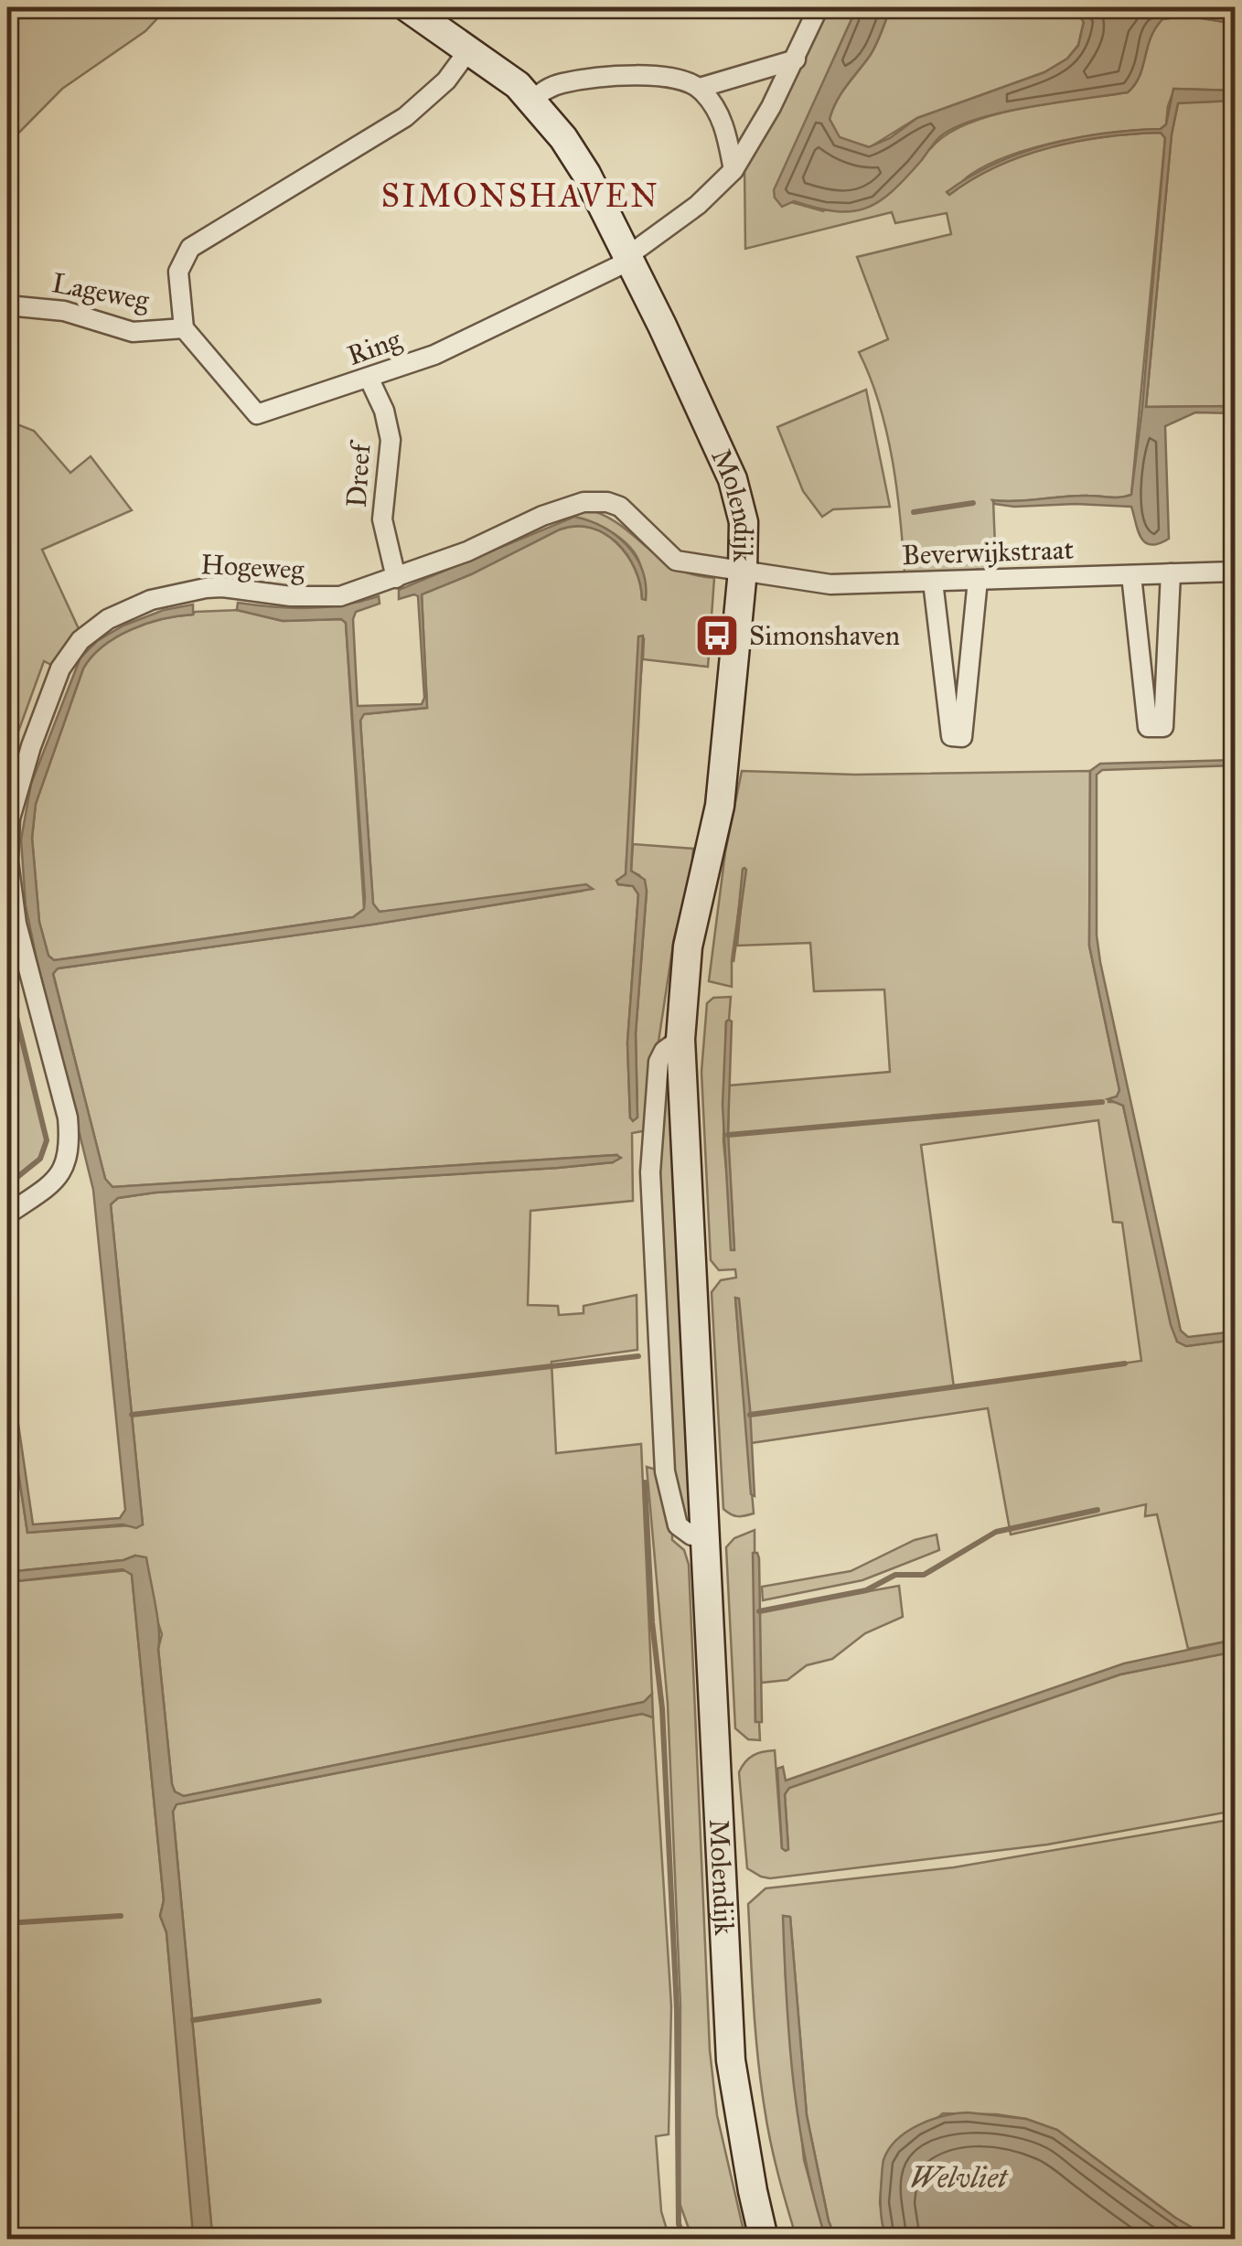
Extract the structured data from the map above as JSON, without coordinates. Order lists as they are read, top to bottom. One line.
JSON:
{"streets":{"main road":["Molendijk"],"street":["Lageweg","Ring","Dreef","Beverwijkstraat","Hogeweg"]},"crossings":[["Lageweg","Ring"],["Ring","Dreef"],["Ring","Molendijk"],["Dreef","Hogeweg"],["Molendijk","Beverwijkstraat"],["Molendijk","Hogeweg"],["Beverwijkstraat","Hogeweg"]],"districts":["SIMONSHAVEN"],"water":["Welvliet"],"places":{"bus stop":["Simonshaven"]}}
